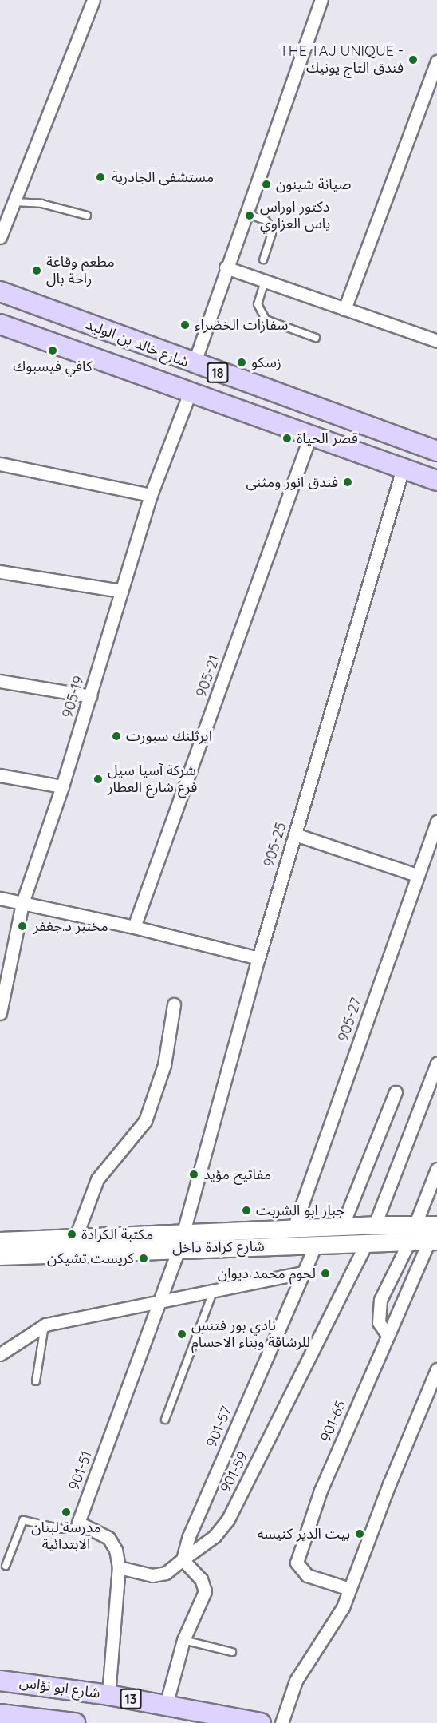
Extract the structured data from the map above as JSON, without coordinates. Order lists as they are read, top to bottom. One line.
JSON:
{"streets":{"main road":["شارع خالد بن الوليد","18","شارع كرادة داخل","شارع ابو نؤاس","13"],"street":["905-21","905-19","905-25","905-27","901-65","901-57","901-51","901-59"]},"crossings":[["شارع خالد بن الوليد","905-21"],["شارع خالد بن الوليد","905-19"],["شارع خالد بن الوليد","905-25"],["905-25","شارع كرادة داخل"],["905-25","901-51"],["905-27","شارع كرادة داخل"],["شارع كرادة داخل","901-65"],["شارع كرادة داخل","901-57"],["شارع كرادة داخل","901-51"],["شارع كرادة داخل","901-59"],["901-57","901-59"]],"places":["THE TAJ UNIQUE - فندق التاج يونيك","مستشفى الجادرية","صيانة شينون","دكتور اوراس ياس العزاوي","مطعم وقاعة راحة بال","سفارات الخضراء","كافي فيسبوك","زسكو","قصر الحياة","فندق انور ومثنى","ايرثلنك سبورت","شركة آسيا سيل فرع شارع العطار","مختبر د.جغفر","مفاتيح مؤيد","جبار ابو الشربت","مكتبة الكرادة","كريست تشيكن","لحوم محمد ديوان","نادي بور فتنس للرشاقة وبناء الاجسام","مدرسة لبنان الابتدائية","بيت الدير كنيسه"]}
